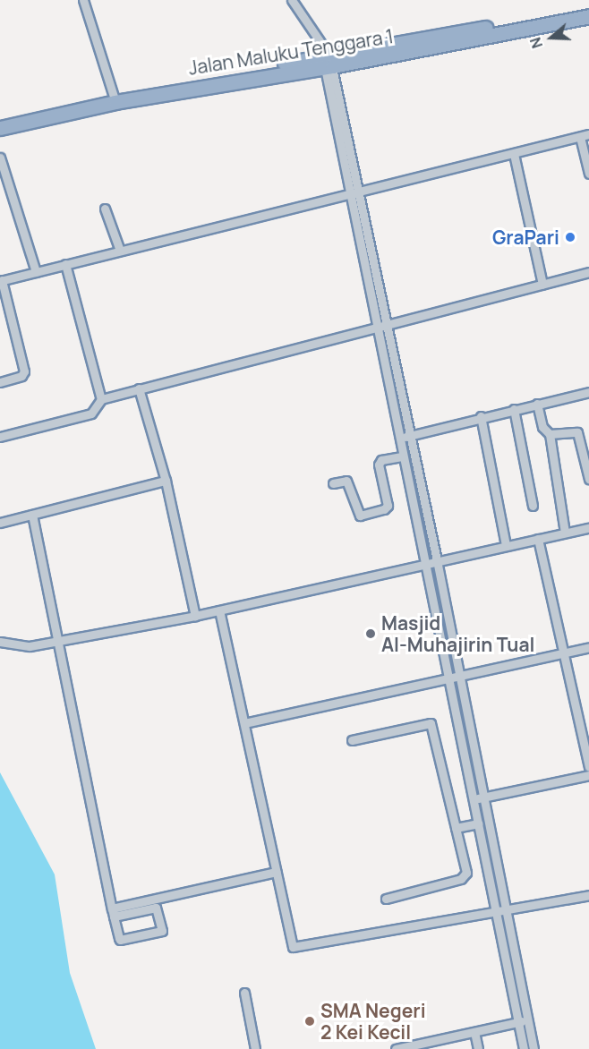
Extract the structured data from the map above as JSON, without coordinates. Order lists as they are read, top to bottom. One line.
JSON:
{"streets":{"highway":["Jalan Maluku Tenggara 1"]},"places":["GraPari","Masjid Al-Muhajirin Tual","SMA Negeri 2 Kei Kecil"],"north":"left"}
